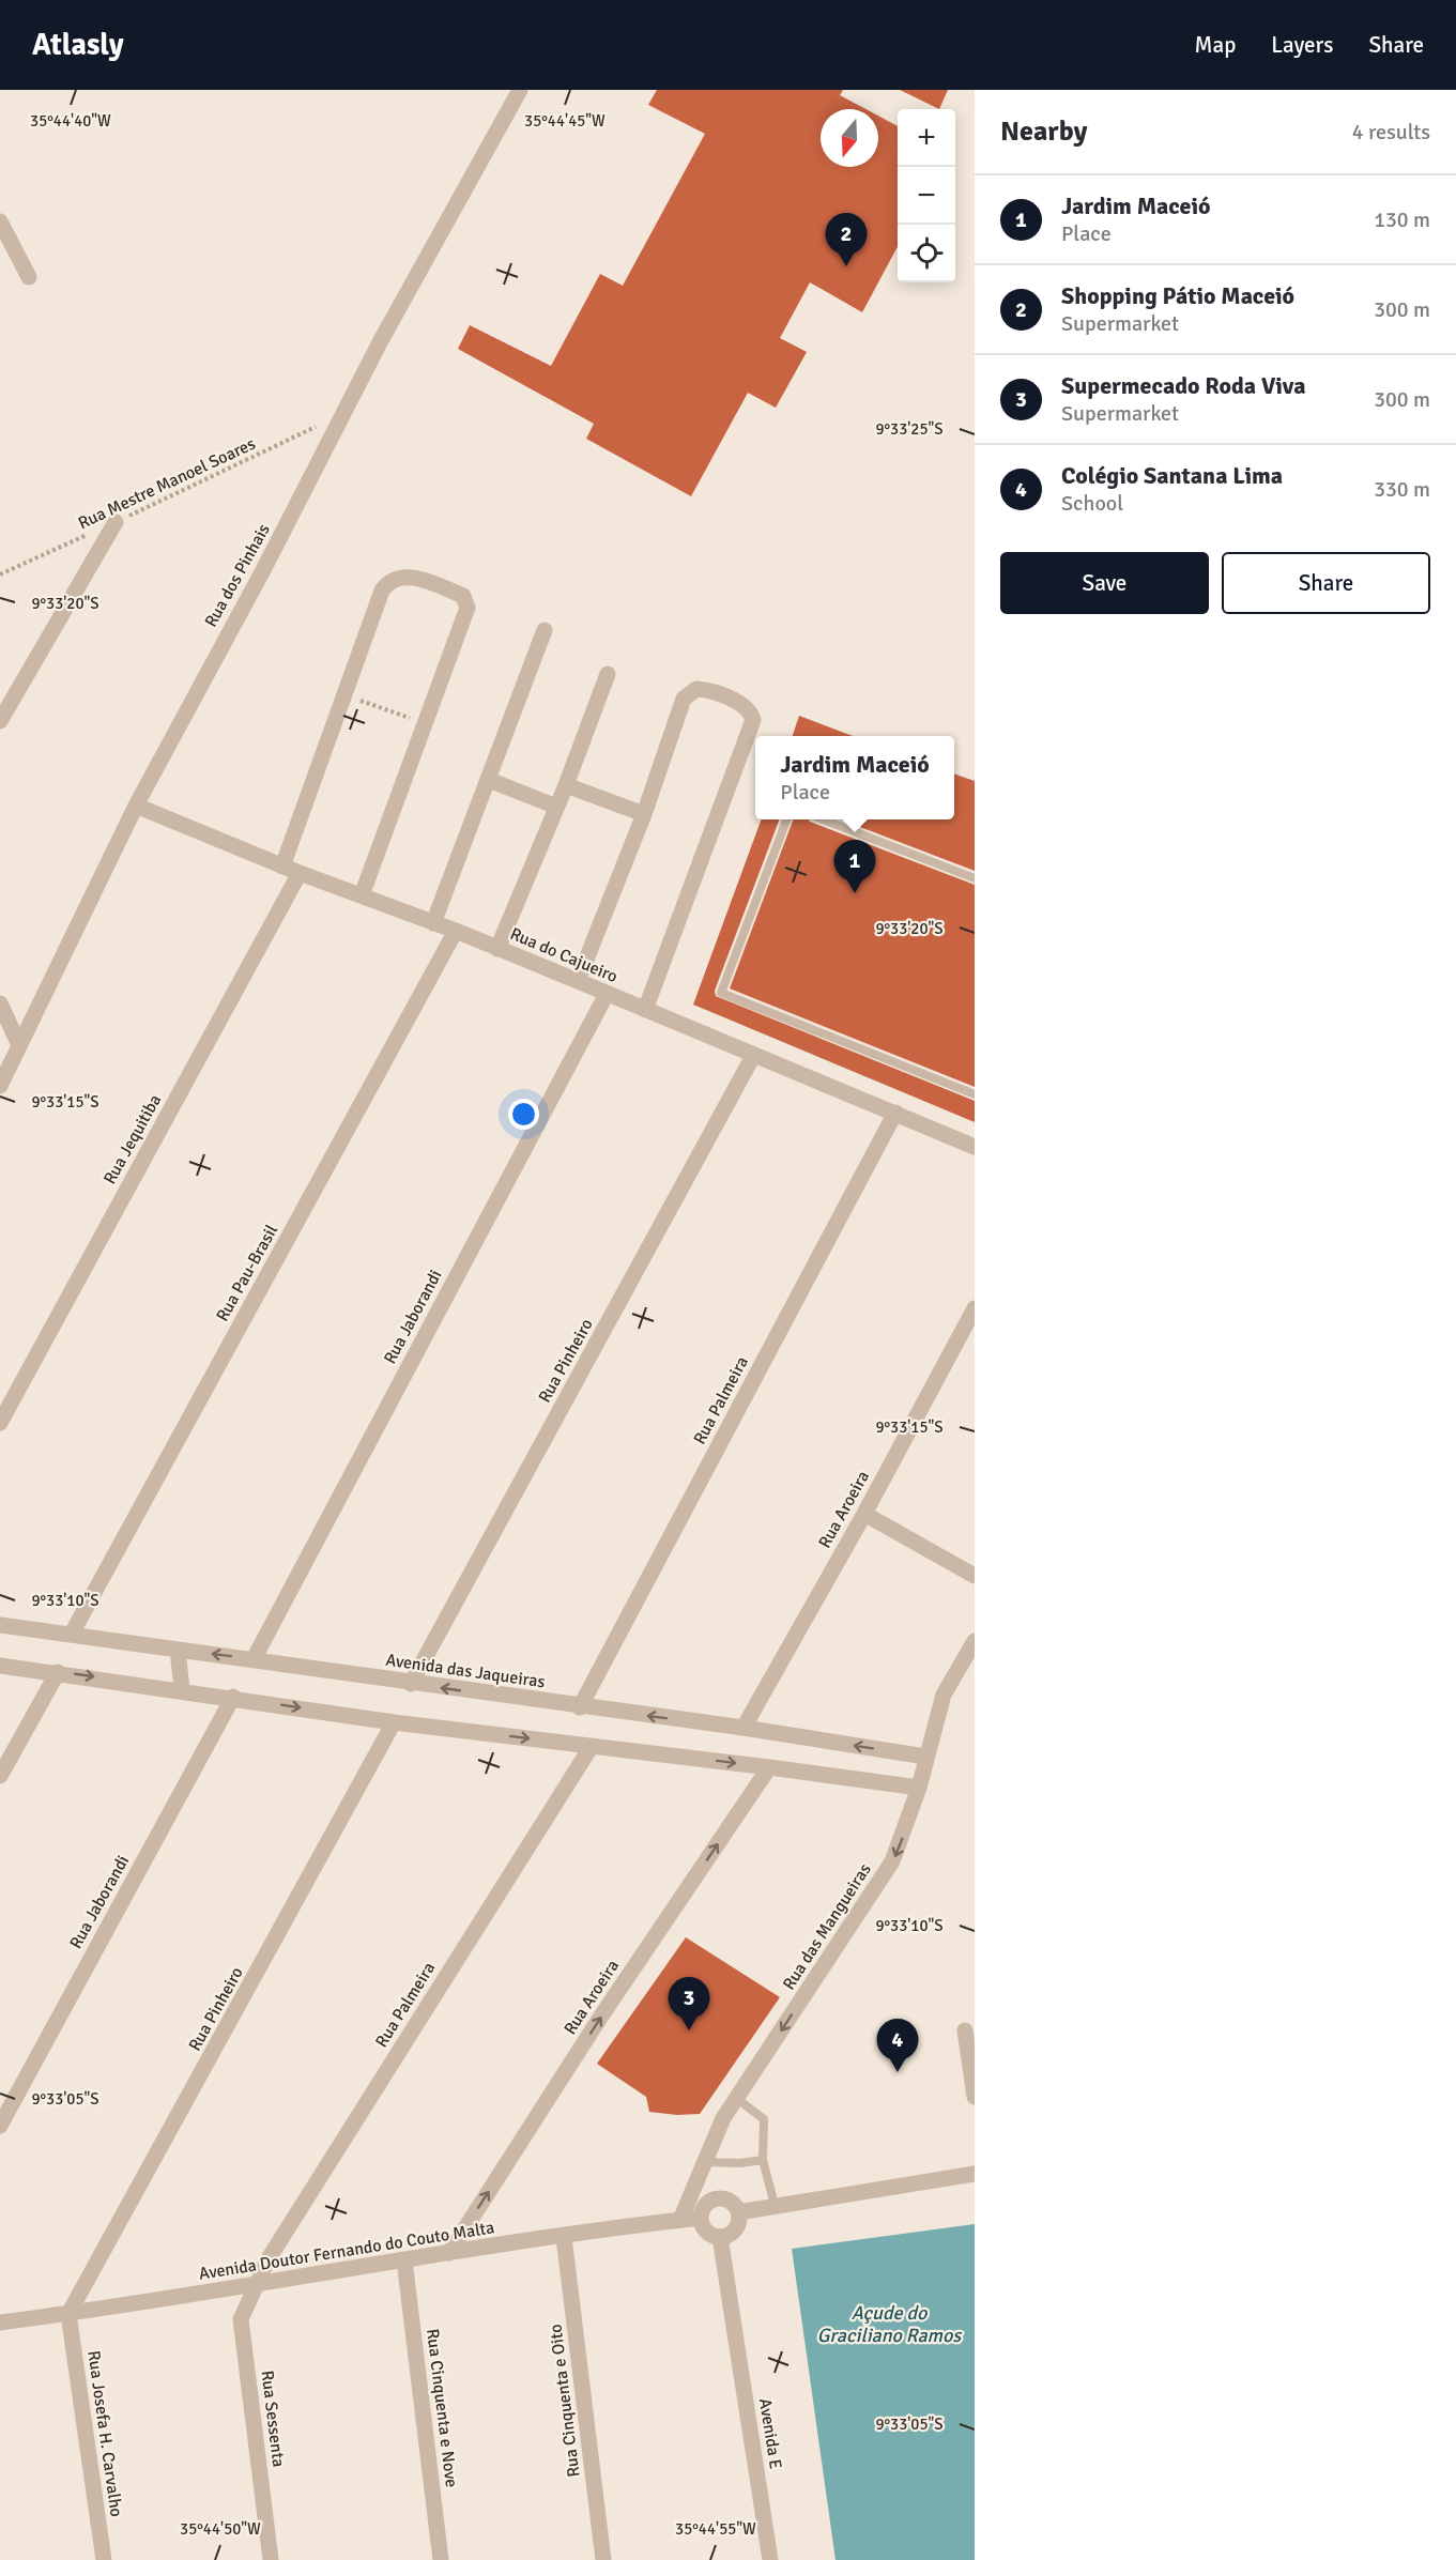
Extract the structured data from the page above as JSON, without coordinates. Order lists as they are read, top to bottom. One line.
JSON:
{"streets":{"street":["Rua dos Pinhais","Rua do Cajueiro","Rua Jequitiba","Rua Pau-Brasil","Rua Jaborandi","Rua Pinheiro","Rua Palmeira","Rua Aroeira","Avenida das Jaqueiras","Rua das Mangueiras","Avenida Doutor Fernando do Couto Malta","Rua Cinquenta e Oito","Rua Cinquenta e Nove","Rua Sessenta","Rua Josefa H. Carvalho","Avenida E"],"path":["Rua Mestre Manoel Soares"]},"crossings":[["Rua Mestre Manoel Soares","Rua dos Pinhais"],["Rua dos Pinhais","Rua do Cajueiro"],["Rua do Cajueiro","Rua Jequitiba"],["Rua do Cajueiro","Rua Pau-Brasil"],["Rua do Cajueiro","Rua Jaborandi"],["Rua do Cajueiro","Rua Pinheiro"],["Rua do Cajueiro","Rua Palmeira"],["Rua Pau-Brasil","Avenida das Jaqueiras"],["Rua Jaborandi","Avenida das Jaqueiras"],["Rua Pinheiro","Avenida das Jaqueiras"],["Rua Pinheiro","Avenida Doutor Fernando do Couto Malta"],["Rua Pinheiro","Rua Josefa H. Carvalho"],["Rua Palmeira","Avenida das Jaqueiras"],["Rua Palmeira","Avenida Doutor Fernando do Couto Malta"],["Rua Palmeira","Rua Sessenta"],["Rua Aroeira","Avenida das Jaqueiras"],["Rua Aroeira","Avenida Doutor Fernando do Couto Malta"],["Avenida das Jaqueiras","Rua das Mangueiras"],["Rua das Mangueiras","Avenida Doutor Fernando do Couto Malta"],["Avenida Doutor Fernando do Couto Malta","Rua Cinquenta e Oito"],["Avenida Doutor Fernando do Couto Malta","Rua Cinquenta e Nove"],["Avenida Doutor Fernando do Couto Malta","Rua Sessenta"],["Avenida Doutor Fernando do Couto Malta","Rua Josefa H. Carvalho"],["Avenida Doutor Fernando do Couto Malta","Avenida E"]],"one_way":["Rua Aroeira","Rua das Mangueiras"],"water":["Açude do Graciliano Ramos"],"north":"bottom","page":{"header":"Atlasly","nav":["Map","Layers","Share"],"heading":["Nearby","4 results"],"map_buttons":["+","−"],"list":[{"mark":"1","name":"Jardim Maceió","note":"Place","value":"130 m"},{"mark":"2","name":"Shopping Pátio Maceió","note":"Supermarket","value":"300 m"},{"mark":"3","name":"Supermecado Roda Viva","note":"Supermarket","value":"300 m"},{"mark":"4","name":"Colégio Santana Lima","note":"School","value":"330 m"}],"pins":["2","1","3","4"],"buttons":["Save","Share"],"popup":["Jardim Maceió","Place"]},"coordinates":["35°44'40\"W","35°44'45\"W","9°33'25\"S","9°33'20\"S","9°33'15\"S","9°33'10\"S","9°33'05\"S","35°44'50\"W","35°44'55\"W"]}
